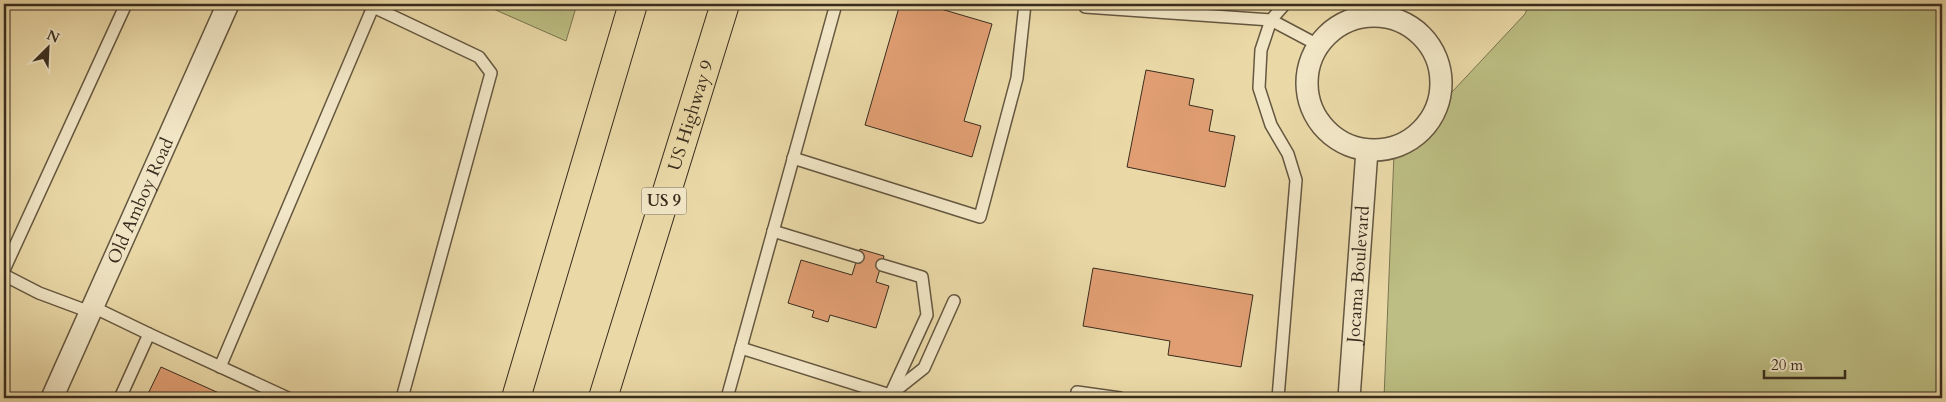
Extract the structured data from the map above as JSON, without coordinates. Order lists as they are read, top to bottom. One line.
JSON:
{"streets":{"highway":["US Highway 9","US 9"],"street":["Old Amboy Road","Jocama Boulevard"]},"scale_bar":"20 m","north":"top right"}
